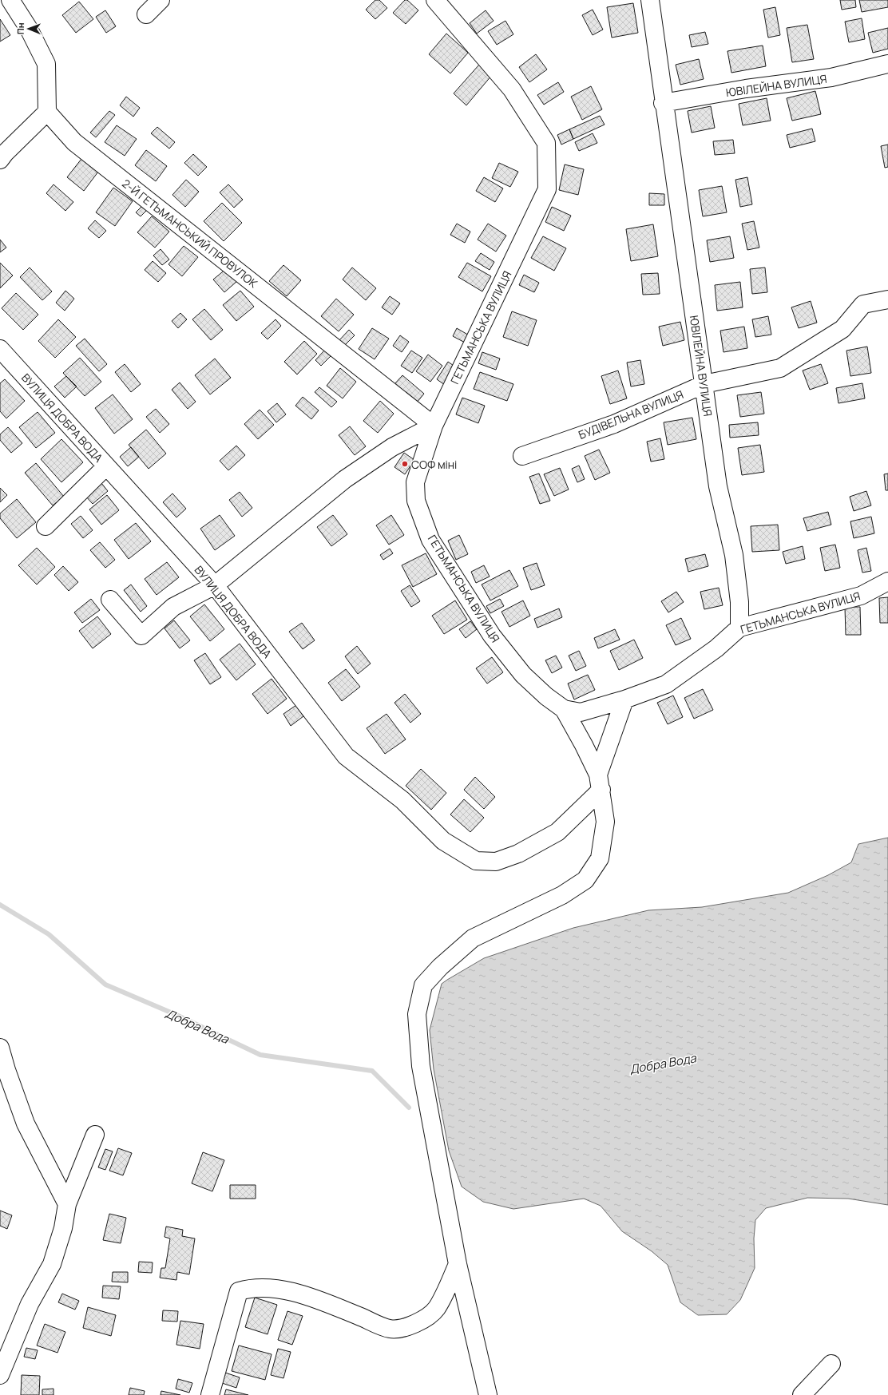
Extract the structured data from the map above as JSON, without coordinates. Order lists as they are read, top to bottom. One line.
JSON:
{"streets":{"street":["ЮВІЛЕЙНА ВУЛИЦЯ","2-Й ГЕТЬМАНСЬКИЙ ПРОВУЛОК","ГЕТЬМАНСЬКА ВУЛИЦЯ","БУДІВЕЛЬНА ВУЛИЦЯ","ВУЛИЦЯ ДОБРА ВОДА"]},"crossings":[["ЮВІЛЕЙНА ВУЛИЦЯ","ГЕТЬМАНСЬКА ВУЛИЦЯ"],["ЮВІЛЕЙНА ВУЛИЦЯ","БУДІВЕЛЬНА ВУЛИЦЯ"],["2-Й ГЕТЬМАНСЬКИЙ ПРОВУЛОК","ГЕТЬМАНСЬКА ВУЛИЦЯ"]],"water":["Добра Вода"],"places":["СОФ міні"],"north":"left"}
